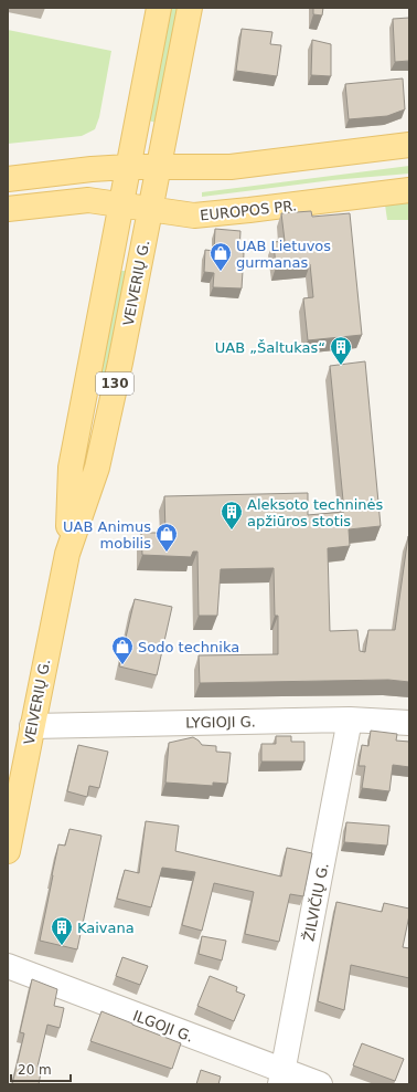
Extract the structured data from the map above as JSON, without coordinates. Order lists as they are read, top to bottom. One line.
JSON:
{"streets":{"main road":["EUROPOS PR.","VEIVERIŲ G.","130"],"street":["LYGIOJI G.","ŽILVIČIŲ G.","ILGOJI G."]},"crossings":[["EUROPOS PR.","VEIVERIŲ G."],["VEIVERIŲ G.","LYGIOJI G."],["LYGIOJI G.","ŽILVIČIŲ G."],["ŽILVIČIŲ G.","ILGOJI G."]],"places":{"shop":["UAB Lietuvos gurmanas","UAB Animus mobilis","Sodo technika"],"building":["UAB „Šaltukas“","Aleksoto techninės apžiūros stotis","Kaivana"]},"scale_bar":"20 m"}
